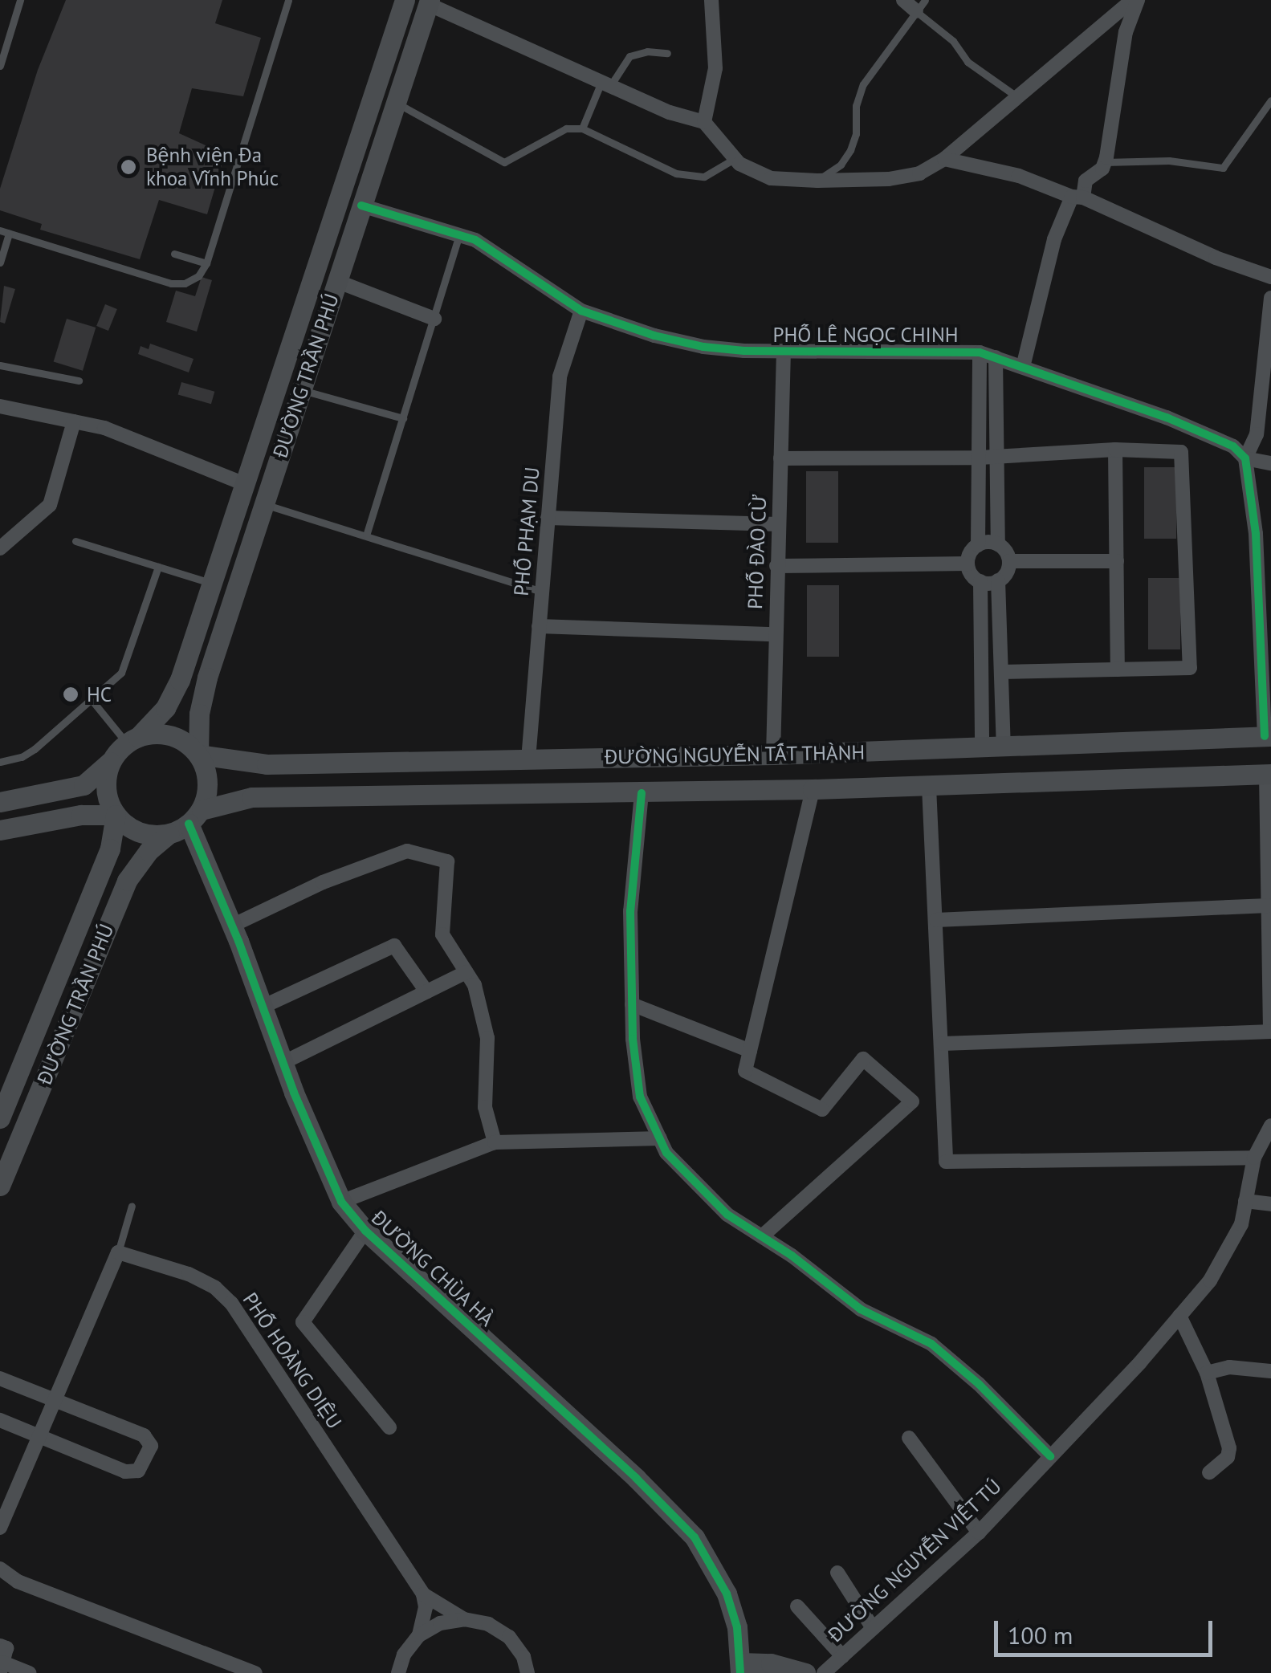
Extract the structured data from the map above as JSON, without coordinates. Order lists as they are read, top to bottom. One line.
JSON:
{"streets":{"main road":["ĐƯỜNG TRẦN PHÚ","ĐƯỜNG NGUYỄN TẤT THÀNH","ĐƯỜNG CHÙA HÀ"],"street":["PHỐ LÊ NGỌC CHINH","PHỐ PHẠM DU","PHỐ ĐÀO CỪ","PHỐ HOÀNG DIỆU","ĐƯỜNG NGUYỄN VIẾT TÚ"]},"crossings":[["PHỐ LÊ NGỌC CHINH","ĐƯỜNG TRẦN PHÚ"],["PHỐ LÊ NGỌC CHINH","PHỐ PHẠM DU"],["PHỐ LÊ NGỌC CHINH","PHỐ ĐÀO CỪ"],["ĐƯỜNG TRẦN PHÚ","ĐƯỜNG NGUYỄN TẤT THÀNH"],["ĐƯỜNG TRẦN PHÚ","ĐƯỜNG CHÙA HÀ"],["PHỐ PHẠM DU","ĐƯỜNG NGUYỄN TẤT THÀNH"],["PHỐ ĐÀO CỪ","ĐƯỜNG NGUYỄN TẤT THÀNH"],["ĐƯỜNG NGUYỄN TẤT THÀNH","ĐƯỜNG CHÙA HÀ"]],"places":["Bệnh viện Đa khoa Vĩnh Phúc","HC"],"scale_bar":"100 m"}
